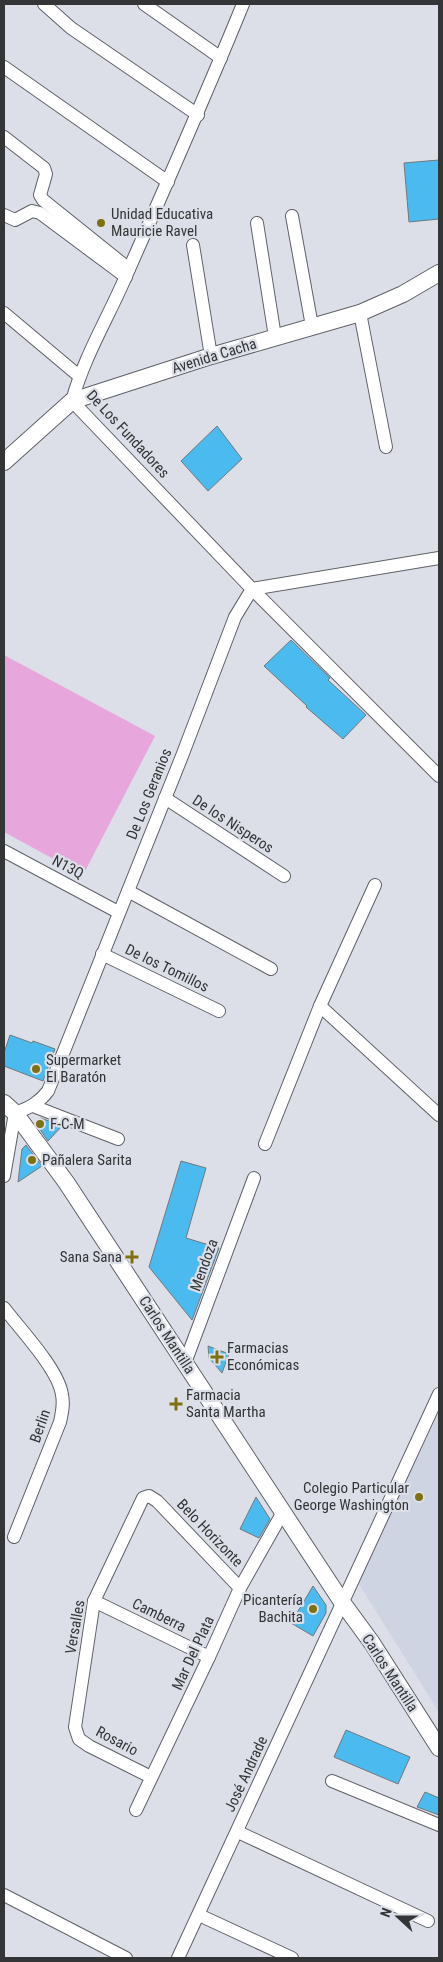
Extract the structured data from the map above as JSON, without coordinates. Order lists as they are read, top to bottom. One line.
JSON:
{"streets":{"street":["Avenida Cacha","De Los Fundadores","De Los Geranios","De los Nisperos","N13Q","De los Tomillos","Mendoza","Carlos Mantilla","Berlin","Belo Horizonte","Camberra","Versalles","Mar Del Plata","Rosario","José Andrade"]},"crossings":[["Avenida Cacha","De Los Fundadores"],["De Los Fundadores","De Los Geranios"],["De Los Geranios","De los Nisperos"],["De Los Geranios","N13Q"],["De Los Geranios","De los Tomillos"],["De Los Geranios","Carlos Mantilla"],["Mendoza","Carlos Mantilla"],["Carlos Mantilla","Mar Del Plata"],["Carlos Mantilla","José Andrade"],["Belo Horizonte","Versalles"],["Belo Horizonte","Mar Del Plata"],["Camberra","Versalles"],["Camberra","Mar Del Plata"],["Versalles","Rosario"],["Mar Del Plata","Rosario"]],"places":{"other":["Unidad Educativa Mauricie Ravel","Supermarket El Baratón","F-C-M","Pañalera Sarita","Colegio Particular George Washington","Picantería Bachita"],"health":["Sana Sana","Farmacias Económicas","Farmacia Santa Martha"]},"north":"left"}
